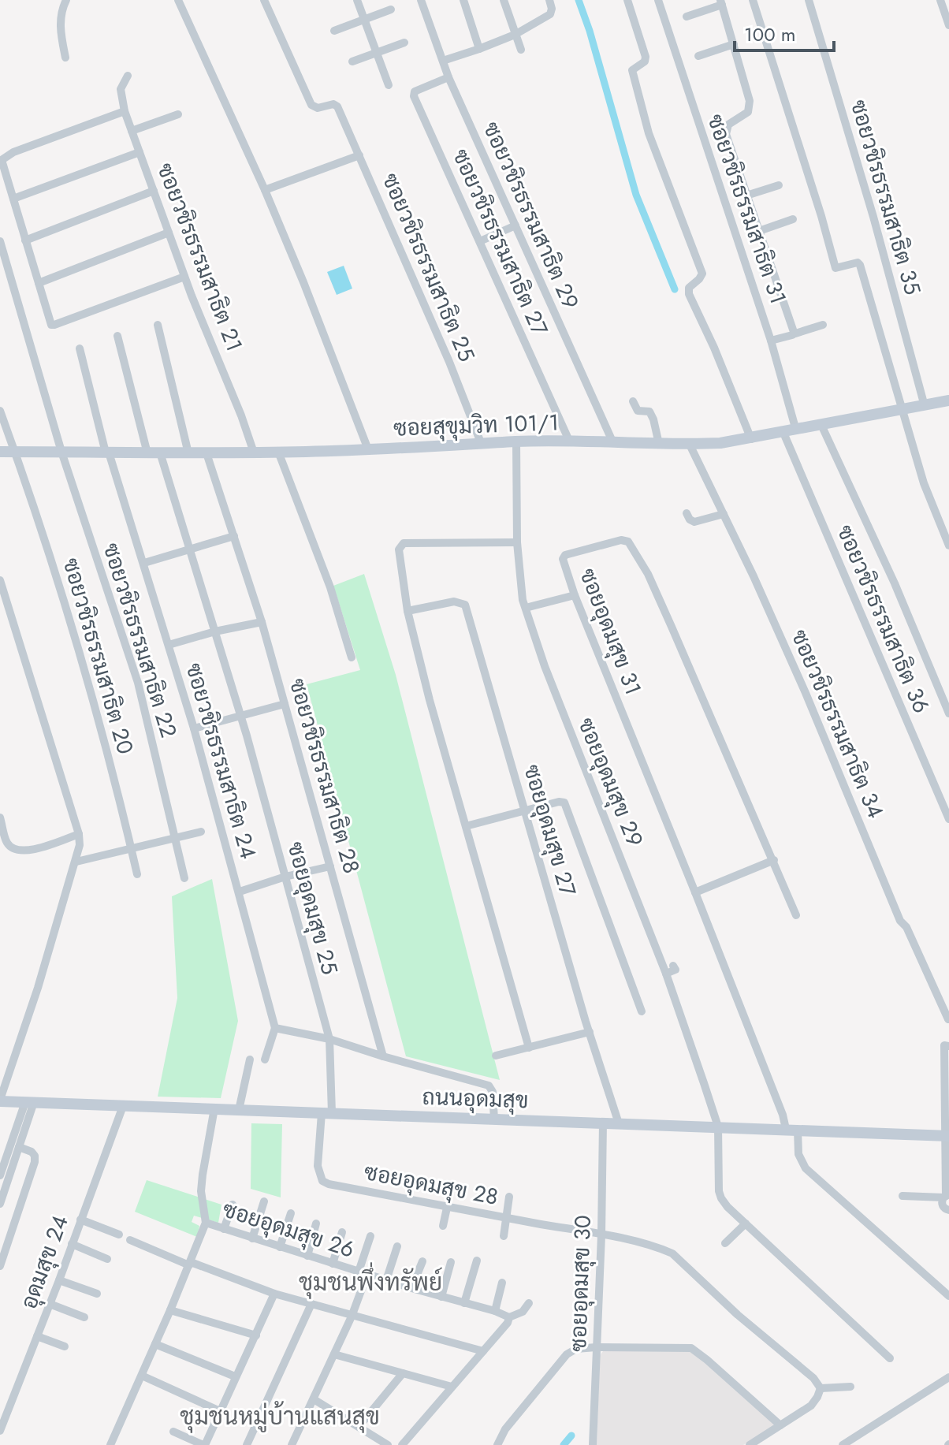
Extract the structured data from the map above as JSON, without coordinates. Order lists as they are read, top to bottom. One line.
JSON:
{"streets":{"street":["ซอยวชิรธรรมสาธิต 35","ซอยวชิรธรรมสาธิต 31","ซอยวชิรธรรมสาธิต 29","ซอยวชิรธรรมสาธิต 27","ซอยวชิรธรรมสาธิต 21","ซอยวชิรธรรมสาธิต 25","ซอยสุขุมวิท 101/1","ซอยวชิรธรรมสาธิต 36","ซอยอุดมสุข 31","ซอยวชิรธรรมสาธิต 22","ซอยวชิรธรรมสาธิต 20","ซอยวชิรธรรมสาธิต 34","ซอยวชิรธรรมสาธิต 24","ซอยวชิรธรรมสาธิต 28","ซอยอุดมสุข 29","ซอยอุดมสุข 27","ซอยอุดมสุข 25","ถนนอุดมสุข","ซอยอุดมสุข 28","ซอยอุดมสุข 26","อุดมสุข 24","ซอยอุดมสุข 30"]},"crossings":[["ซอยวชิรธรรมสาธิต 35","ซอยสุขุมวิท 101/1"],["ซอยวชิรธรรมสาธิต 31","ซอยสุขุมวิท 101/1"],["ซอยวชิรธรรมสาธิต 29","ซอยวชิรธรรมสาธิต 27"],["ซอยวชิรธรรมสาธิต 29","ซอยสุขุมวิท 101/1"],["ซอยวชิรธรรมสาธิต 27","ซอยสุขุมวิท 101/1"],["ซอยวชิรธรรมสาธิต 21","ซอยสุขุมวิท 101/1"],["ซอยวชิรธรรมสาธิต 25","ซอยสุขุมวิท 101/1"],["ซอยสุขุมวิท 101/1","ซอยวชิรธรรมสาธิต 36"],["ซอยสุขุมวิท 101/1","ซอยวชิรธรรมสาธิต 22"],["ซอยสุขุมวิท 101/1","ซอยวชิรธรรมสาธิต 20"],["ซอยสุขุมวิท 101/1","ซอยวชิรธรรมสาธิต 34"],["ซอยสุขุมวิท 101/1","ซอยวชิรธรรมสาธิต 24"],["ซอยสุขุมวิท 101/1","ซอยวชิรธรรมสาธิต 28"],["ซอยสุขุมวิท 101/1","ซอยอุดมสุข 29"],["ซอยสุขุมวิท 101/1","ซอยอุดมสุข 25"],["ซอยอุดมสุข 31","ถนนอุดมสุข"],["ซอยอุดมสุข 29","ถนนอุดมสุข"],["ซอยอุดมสุข 27","ถนนอุดมสุข"],["ซอยอุดมสุข 25","ถนนอุดมสุข"],["ซอยอุดมสุข 25","ซอยอุดมสุข 28"],["ถนนอุดมสุข","ซอยอุดมสุข 28"],["ถนนอุดมสุข","ซอยอุดมสุข 26"],["ถนนอุดมสุข","อุดมสุข 24"],["ถนนอุดมสุข","ซอยอุดมสุข 30"],["ซอยอุดมสุข 28","ซอยอุดมสุข 30"]],"districts":["ชุมชนพึ่งทรัพย์","ชุมชนหมู่บ้านแสนสุข"],"scale_bar":"100 m"}
